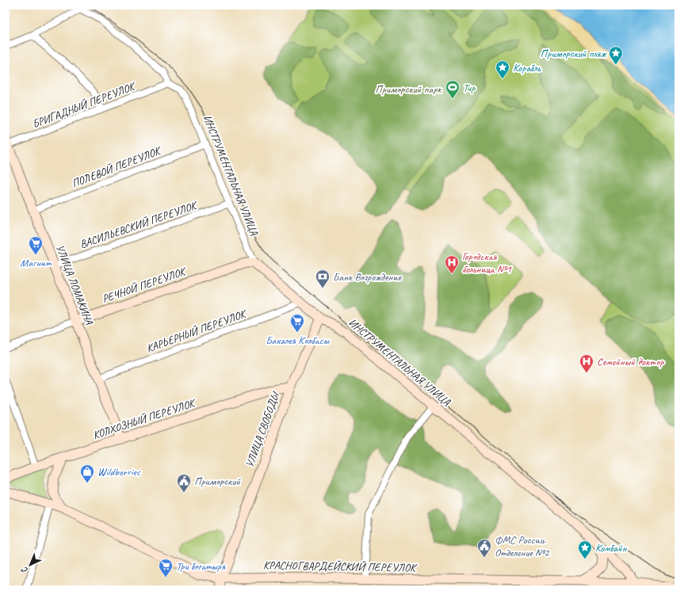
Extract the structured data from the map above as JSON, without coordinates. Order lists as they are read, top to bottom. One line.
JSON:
{"streets":{"main road":["ИНСТРУМЕНТАЛЬНАЯ УЛИЦА","УЛИЦА ЛОМАКИНА","РЕЧНОЙ ПЕРЕУЛОК","КОЛХОЗНЫЙ ПЕРЕУЛОК","УЛИЦА СВОБОДЫ","КРАСНОГВАРДЕЙСКИЙ ПЕРЕУЛОК"],"street":["БРИГАДНЫЙ ПЕРЕУЛОК","ПОЛЕВОЙ ПЕРЕУЛОК","ВАСИЛЬЕВСКИЙ ПЕРЕУЛОК","КАРЬЕРНЫЙ ПЕРЕУЛОК"]},"crossings":[["БРИГАДНЫЙ ПЕРЕУЛОК","ИНСТРУМЕНТАЛЬНАЯ УЛИЦА"],["БРИГАДНЫЙ ПЕРЕУЛОК","УЛИЦА ЛОМАКИНА"],["ПОЛЕВОЙ ПЕРЕУЛОК","ИНСТРУМЕНТАЛЬНАЯ УЛИЦА"],["ПОЛЕВОЙ ПЕРЕУЛОК","УЛИЦА ЛОМАКИНА"],["ИНСТРУМЕНТАЛЬНАЯ УЛИЦА","ВАСИЛЬЕВСКИЙ ПЕРЕУЛОК"],["ИНСТРУМЕНТАЛЬНАЯ УЛИЦА","РЕЧНОЙ ПЕРЕУЛОК"],["ИНСТРУМЕНТАЛЬНАЯ УЛИЦА","КАРЬЕРНЫЙ ПЕРЕУЛОК"],["ИНСТРУМЕНТАЛЬНАЯ УЛИЦА","УЛИЦА СВОБОДЫ"],["ИНСТРУМЕНТАЛЬНАЯ УЛИЦА","КРАСНОГВАРДЕЙСКИЙ ПЕРЕУЛОК"],["ВАСИЛЬЕВСКИЙ ПЕРЕУЛОК","УЛИЦА ЛОМАКИНА"],["УЛИЦА ЛОМАКИНА","РЕЧНОЙ ПЕРЕУЛОК"],["УЛИЦА ЛОМАКИНА","КАРЬЕРНЫЙ ПЕРЕУЛОК"],["УЛИЦА ЛОМАКИНА","КОЛХОЗНЫЙ ПЕРЕУЛОК"],["КОЛХОЗНЫЙ ПЕРЕУЛОК","УЛИЦА СВОБОДЫ"],["УЛИЦА СВОБОДЫ","КРАСНОГВАРДЕЙСКИЙ ПЕРЕУЛОК"]],"parks":["Приморский парк"],"places":{"place":["Приморский пляж","Корабль","Комбайн"],"sports":["Тир"],"supermarket":["Магнит","Бакалея Колбасы","Три богатыря"],"hospital":["Городская больница №1","Семейный доктор"],"bank":["Банк Возрождение"],"shop":["Wildberries"],"public building":["Приморский","ФМС России. Отделение №2"]},"north":"bottom left"}
